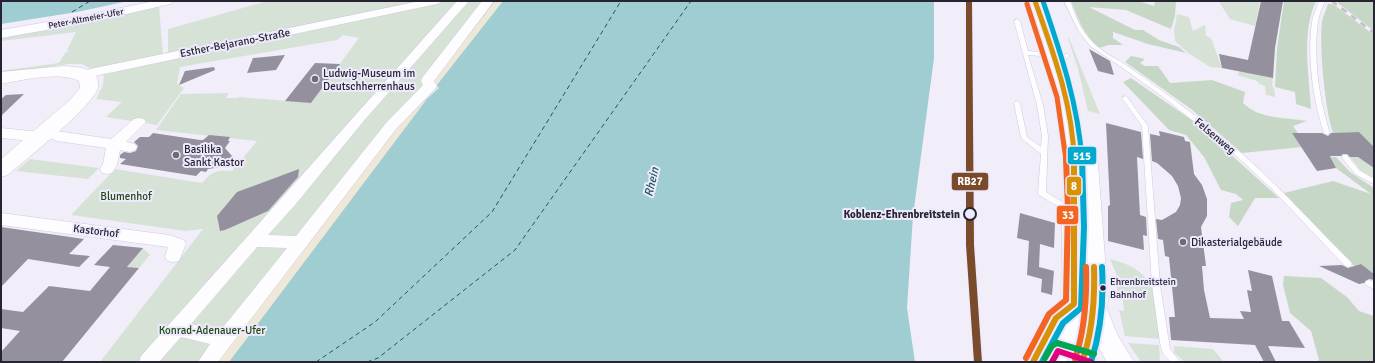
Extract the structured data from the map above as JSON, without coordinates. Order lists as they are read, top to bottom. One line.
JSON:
{"streets":{"street":["Peter-Altmeier-Ufer","Esther-Bejarano-Straße","Kastorhof"],"lane":["Felsenweg"]},"water":["Rhein"],"parks":["Blumenhof","Konrad-Adenauer-Ufer"],"places":["Ludwig-Museum im Deutschherrenhaus","Basilika Sankt Kastor","Koblenz-Ehrenbreitstein","Dikasterialgebäude","Ehrenbreitstein Bahnhof"],"lines":["transit line RB27","transit line 8","transit line 515","transit line 33"]}
